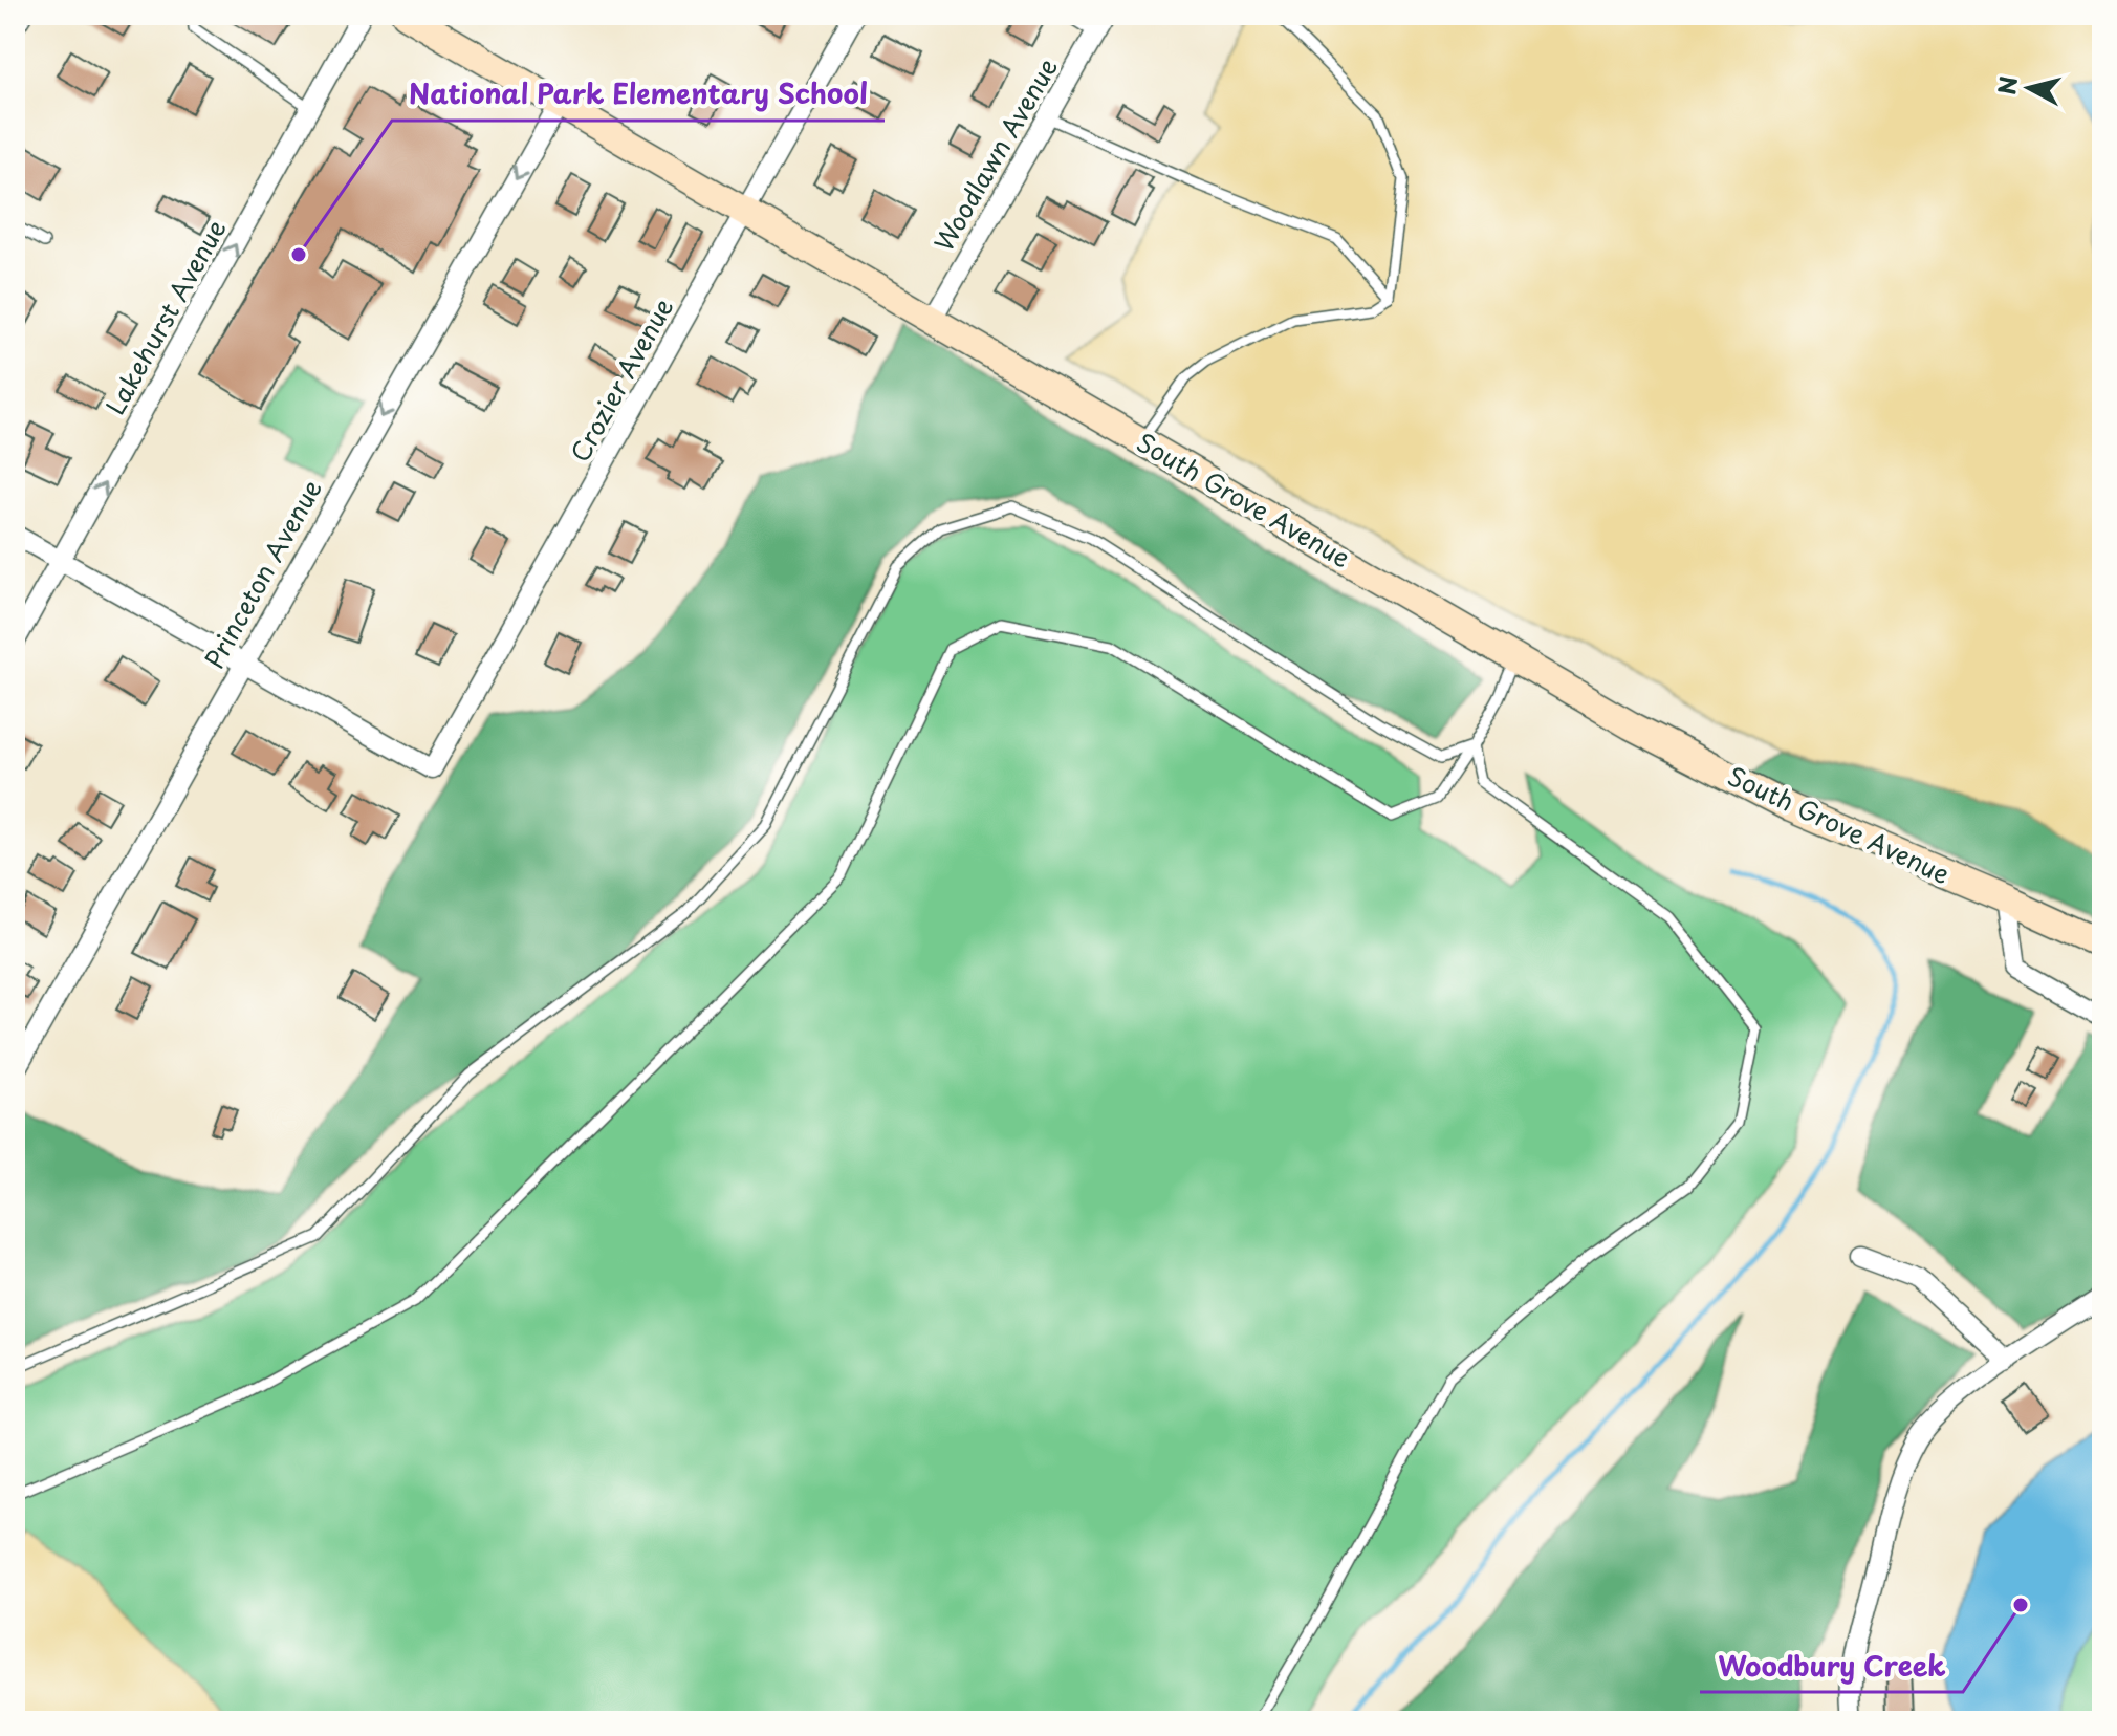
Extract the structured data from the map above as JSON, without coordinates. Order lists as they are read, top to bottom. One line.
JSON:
{"streets":{"main road":["South Grove Avenue"],"street":["Woodlawn Avenue","Lakehurst Avenue","Crozier Avenue","Princeton Avenue"]},"crossings":[["Woodlawn Avenue","South Grove Avenue"],["Crozier Avenue","South Grove Avenue"],["Crozier Avenue","Princeton Avenue"],["South Grove Avenue","Princeton Avenue"]],"one_way":["Lakehurst Avenue","Princeton Avenue"],"places":["National Park Elementary School","Woodbury Creek"],"north":"left"}
